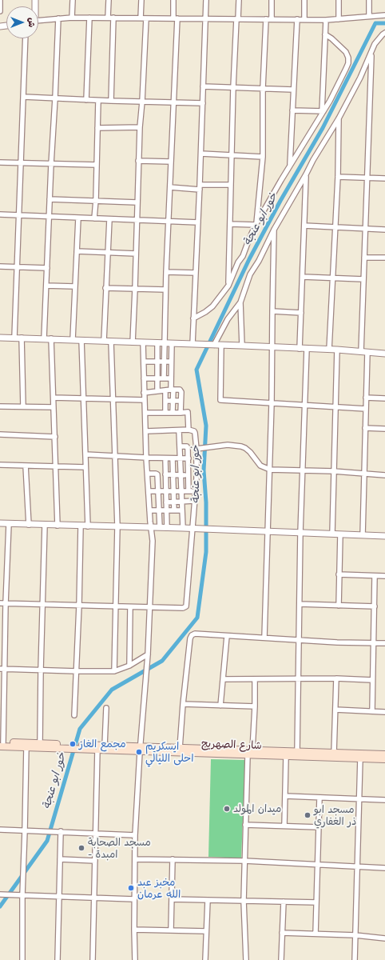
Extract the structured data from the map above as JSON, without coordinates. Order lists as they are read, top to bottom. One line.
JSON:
{"streets":{"main road":["شارع الصهريج"]},"water":["خور ابو عنجة"],"places":["مجمع الغاز","ايسكريم احلى الليالي","ميدان المولد","مسجد ابو ذر الغفاري","مسجد الصحابة - امبدة","مخبز عبد الله عرمان"],"north":"right"}
